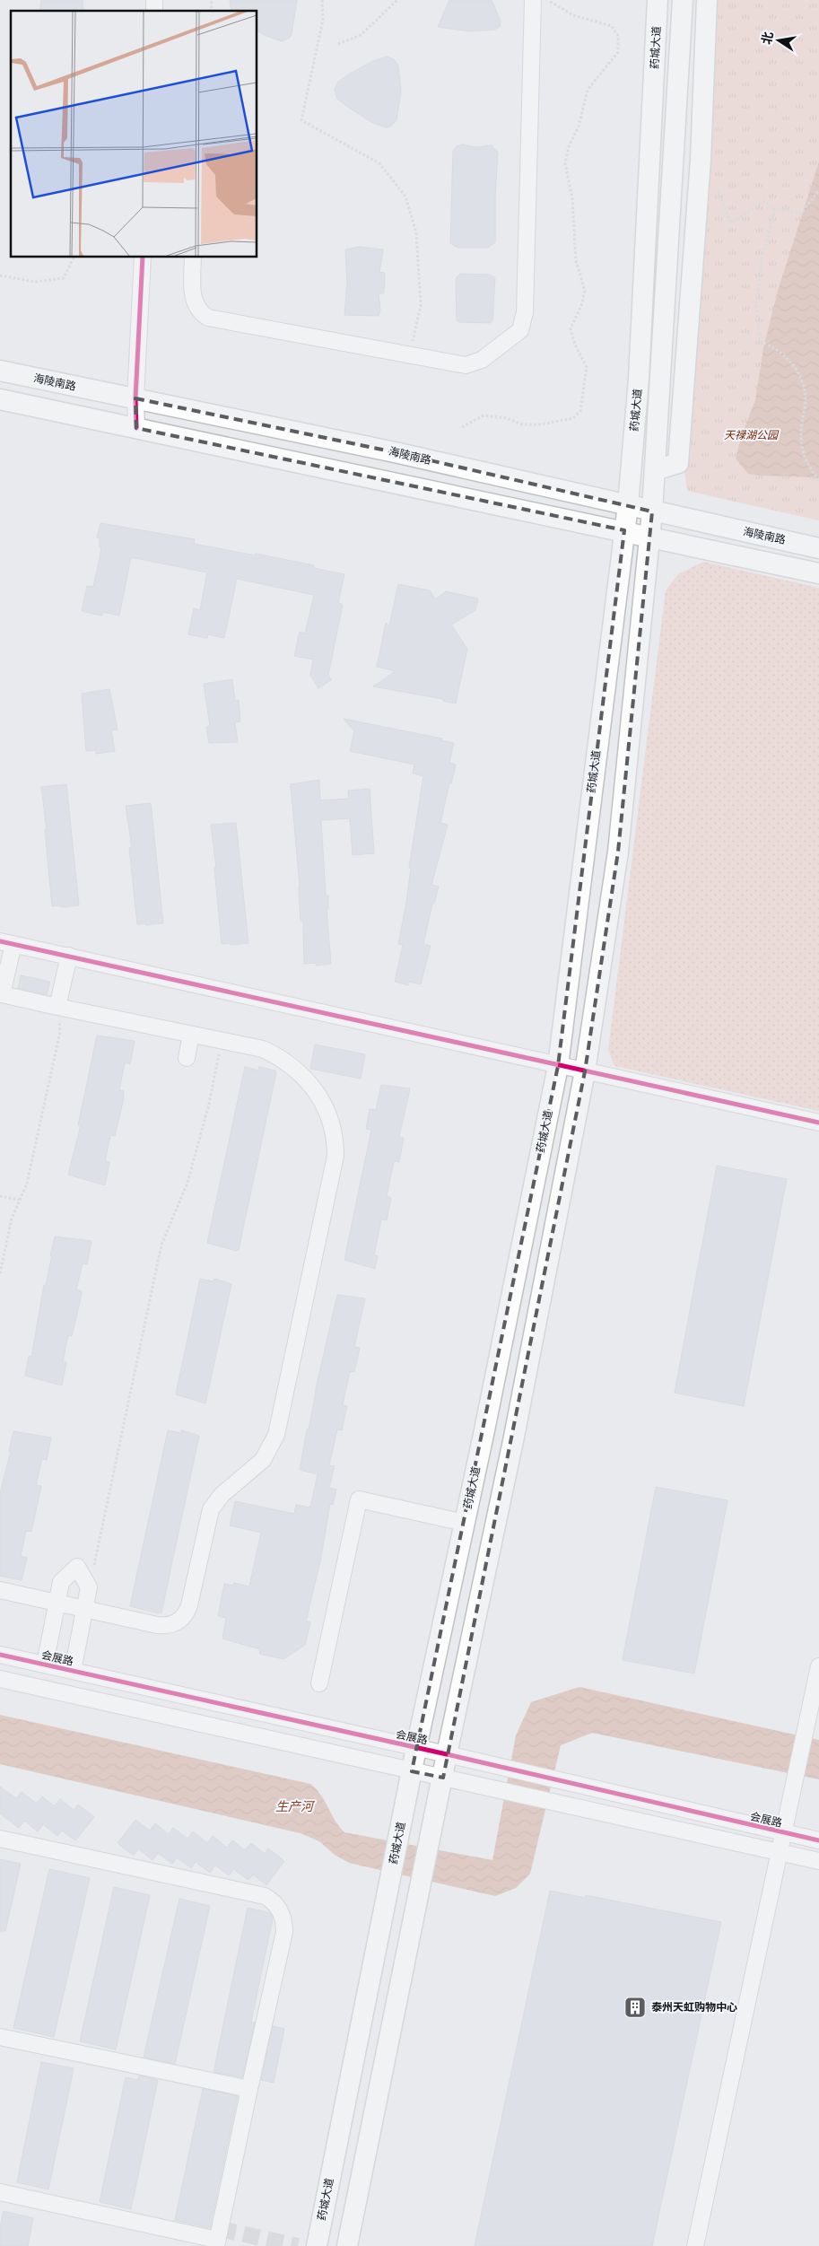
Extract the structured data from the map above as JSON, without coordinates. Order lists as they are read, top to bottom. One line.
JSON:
{"streets":{"main road":["药城大道","海陵南路"],"street":["会展路"]},"crossings":[["药城大道","海陵南路"],["药城大道","会展路"]],"water":["生产河"],"parks":["天禄湖公园"],"places":{"building":["泰州天虹购物中心"]},"north":"left"}
